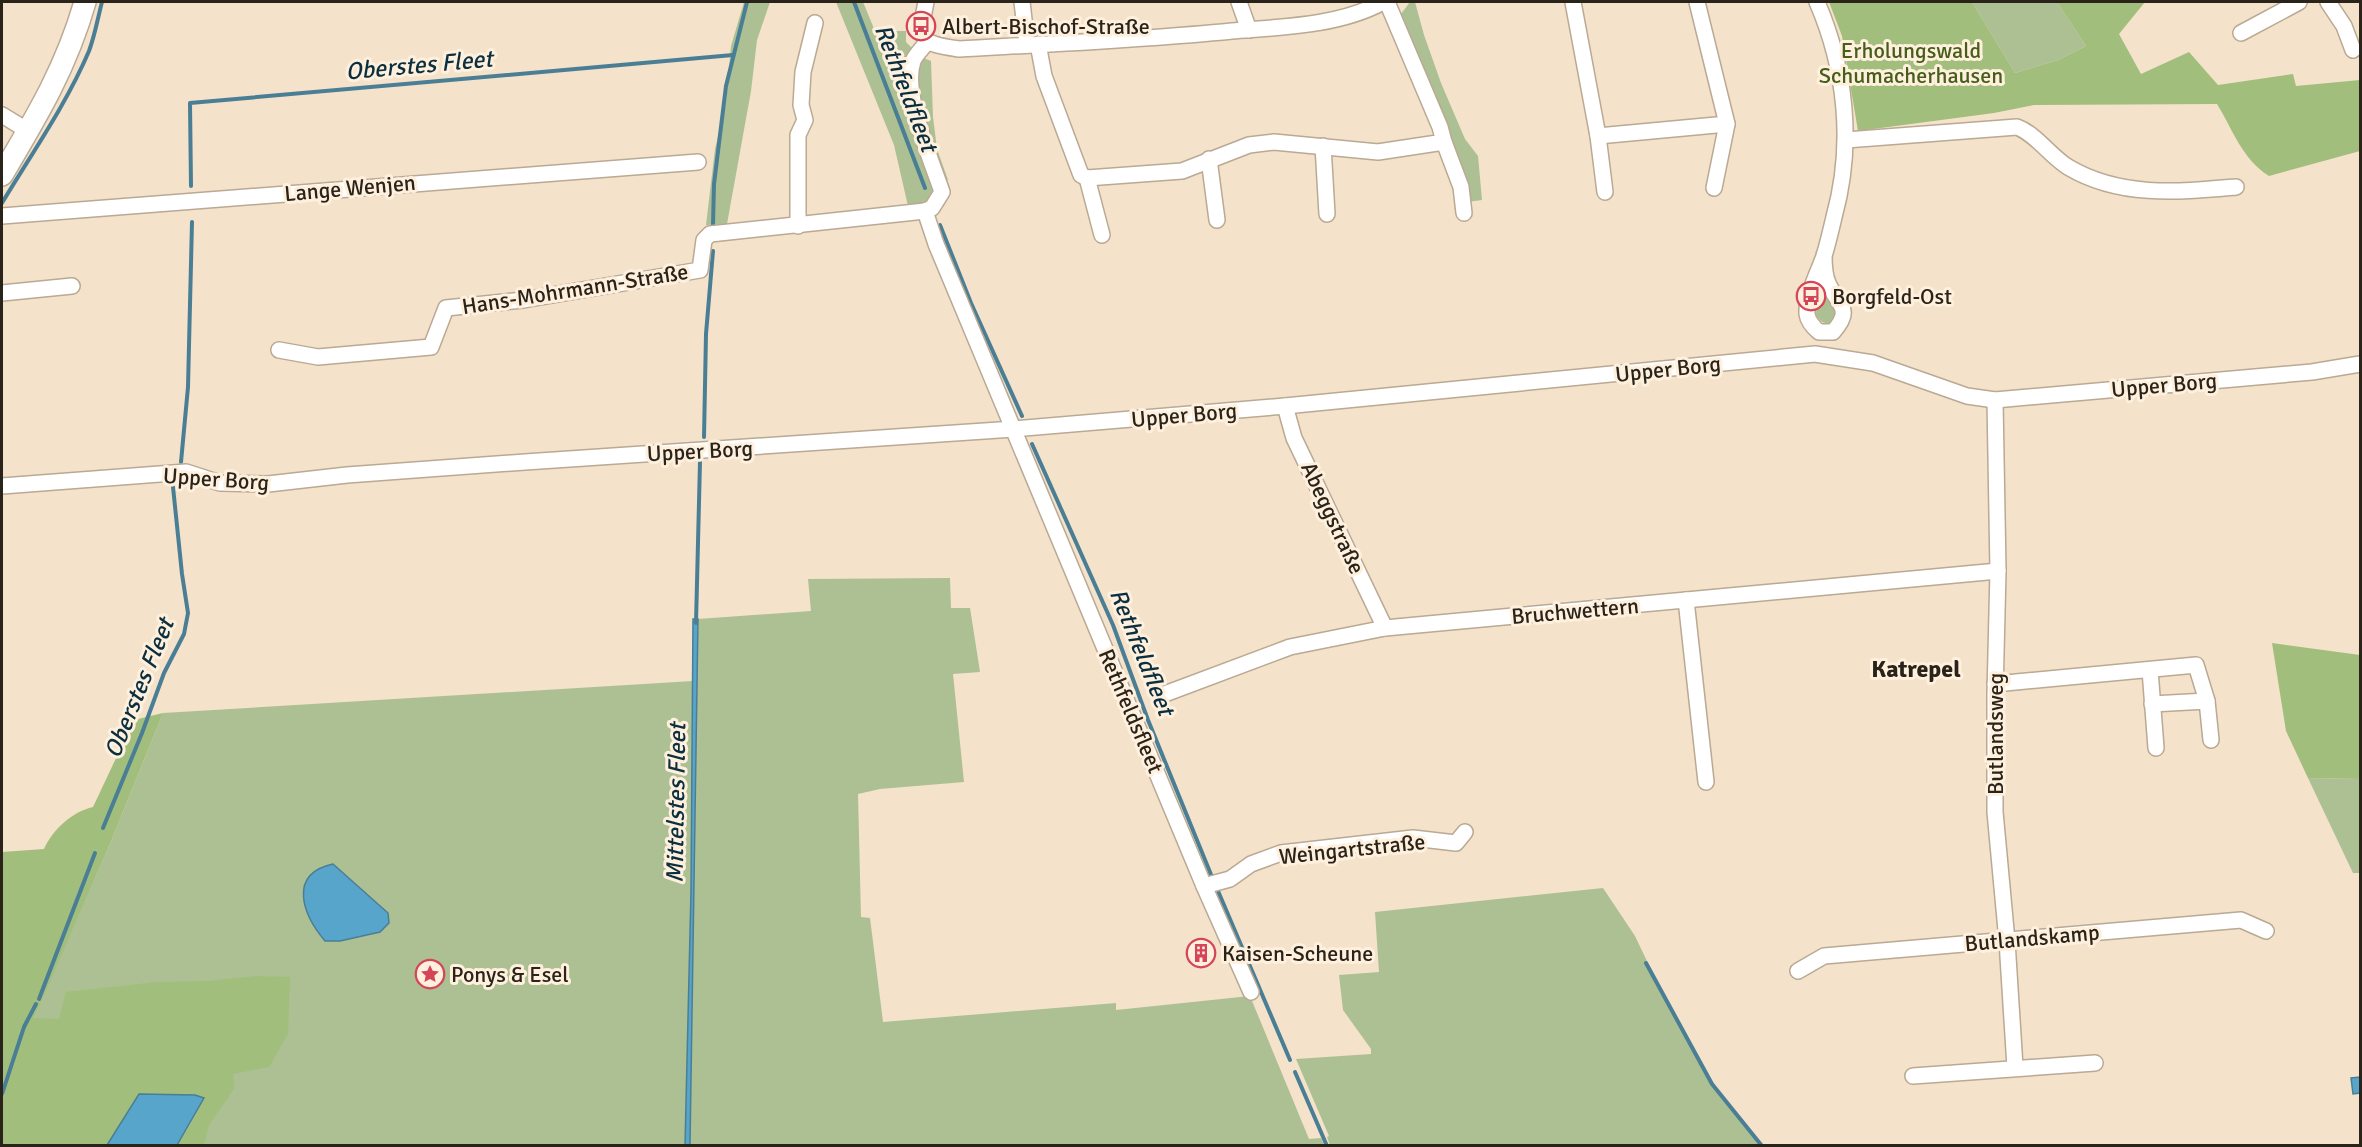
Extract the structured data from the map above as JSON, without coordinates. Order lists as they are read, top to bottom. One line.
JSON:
{"streets":{"street":["Lange Wenjen","Hans-Mohrmann-Straße","Upper Borg","Abeggstraße","Bruchwettern","Rethfeldsfleet","Butlandsweg","Weingartstraße","Butlandskamp"]},"crossings":[["Hans-Mohrmann-Straße","Rethfeldsfleet"],["Upper Borg","Abeggstraße"],["Upper Borg","Rethfeldsfleet"],["Upper Borg","Butlandsweg"],["Abeggstraße","Bruchwettern"],["Bruchwettern","Butlandsweg"],["Rethfeldsfleet","Weingartstraße"],["Butlandsweg","Butlandskamp"]],"districts":["Katrepel"],"water":["Oberstes Fleet","Rethfeldfleet","Mittelstes Fleet"],"parks":["Erholungswald Schumacherhausen"],"places":{"bus stop":["Albert-Bischof-Straße","Borgfeld-Ost"],"building":["Kaisen-Scheune"],"place":["Ponys & Esel"]}}
